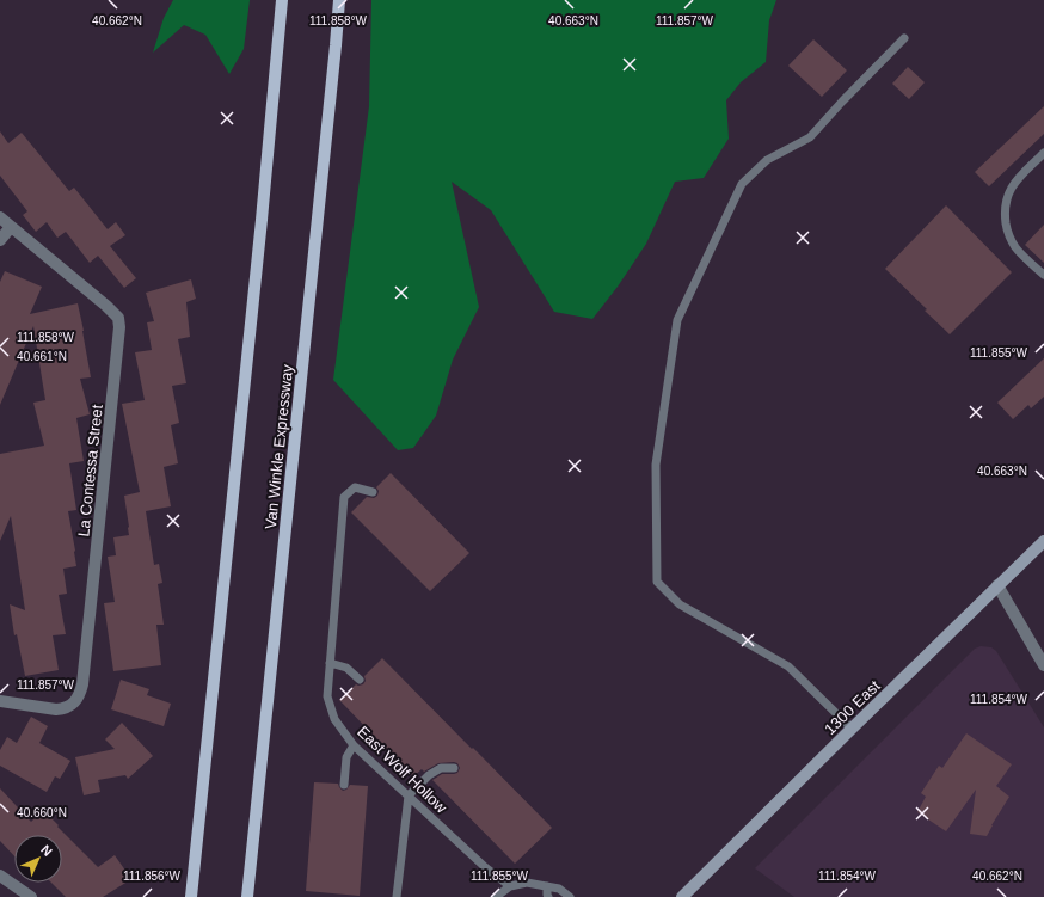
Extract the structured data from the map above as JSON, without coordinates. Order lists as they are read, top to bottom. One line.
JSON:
{"streets":{"main road":["Van Winkle Expressway","1300 East"],"street":["La Contessa Street"],"lane":["East Wolf Hollow"]},"north":"top right","coordinates":["40.662°N","111.858°W","40.663°N","111.857°W","111.855°W","40.661°N","111.854°W","40.660°N","111.856°W"]}
